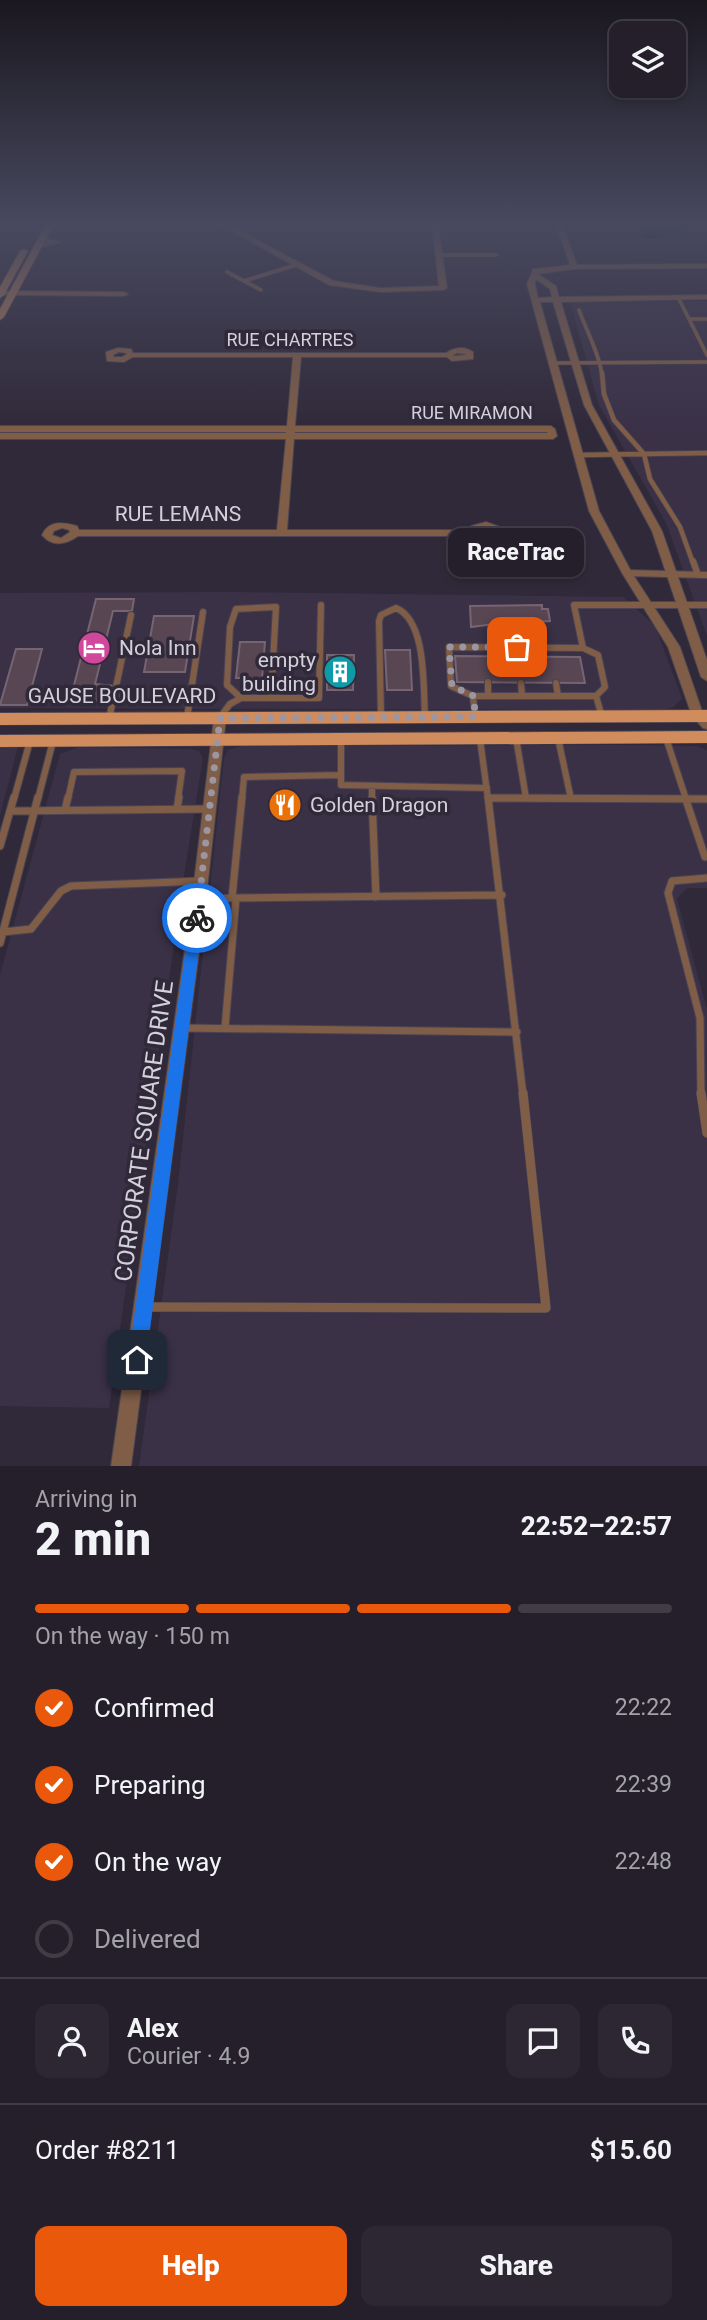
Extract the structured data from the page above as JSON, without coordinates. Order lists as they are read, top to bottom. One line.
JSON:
{"streets":{"main road":["GAUSE BOULEVARD"],"street":["RUE CHARTRES","RUE MIRAMON","RUE LEMANS","CORPORATE SQUARE DRIVE"]},"crossings":[["GAUSE BOULEVARD","CORPORATE SQUARE DRIVE"]],"places":{"other":["RaceTrac"],"hotel":["Nola Inn"],"building":["empty building"],"restaurant":["Golden Dragon"]},"page":{"bubble":"RaceTrac","heading":["2 min","Arriving in","22:52–22:57"],"panel":["Alex","Courier · 4.9","Order #8211","$15.60"],"bar":"On the way · 150 m","list":[["Confirmed","22:22"],["Preparing","22:39"],["On the way","22:48"],"Delivered"],"buttons":["Help","Share"]}}
